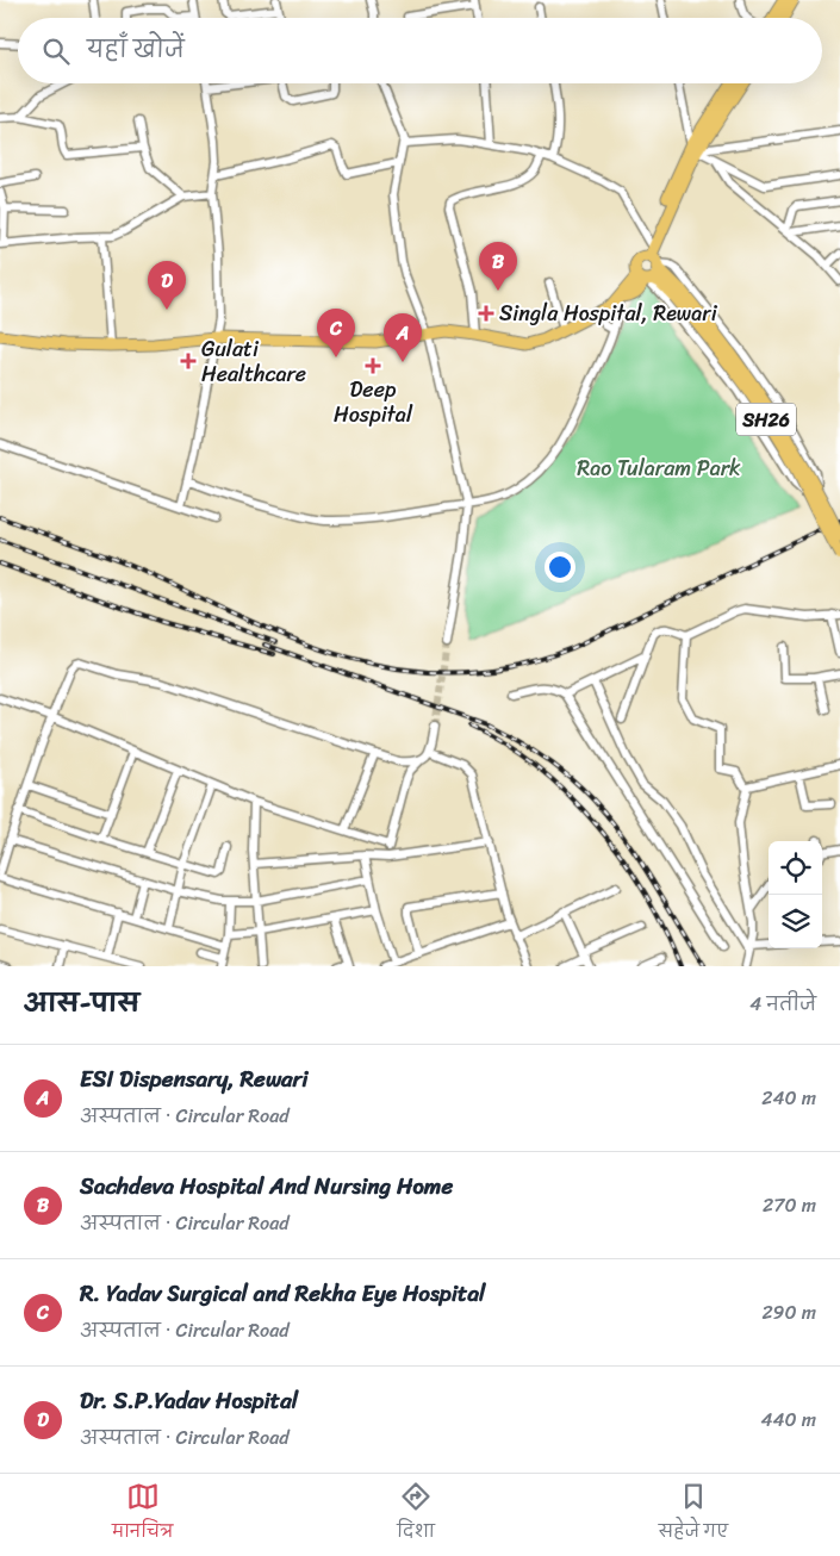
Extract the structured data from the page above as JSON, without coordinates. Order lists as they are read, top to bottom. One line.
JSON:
{"streets":{"main road":["SH26"]},"parks":["Rao Tularam Park"],"places":{"health":["Singla Hospital, Rewari","Gulati Healthcare","Deep Hospital"]},"page":{"search":"यहाँ खोजें","pins":["B","D","C","A"],"heading":["आस-पास","4 नतीजे"],"list":[{"mark":"A","name":"ESI Dispensary, Rewari","note":"अस्पताल · Circular Road","value":"240 m"},{"mark":"B","name":"Sachdeva Hospital And Nursing Home","note":"अस्पताल · Circular Road","value":"270 m"},{"mark":"C","name":"R. Yadav Surgical and Rekha Eye Hospital","note":"अस्पताल · Circular Road","value":"290 m"},{"mark":"D","name":"Dr. S.P.Yadav Hospital","note":"अस्पताल · Circular Road","value":"440 m"}],"nav":["मानचित्र","दिशा","सहेजे गए"]}}
